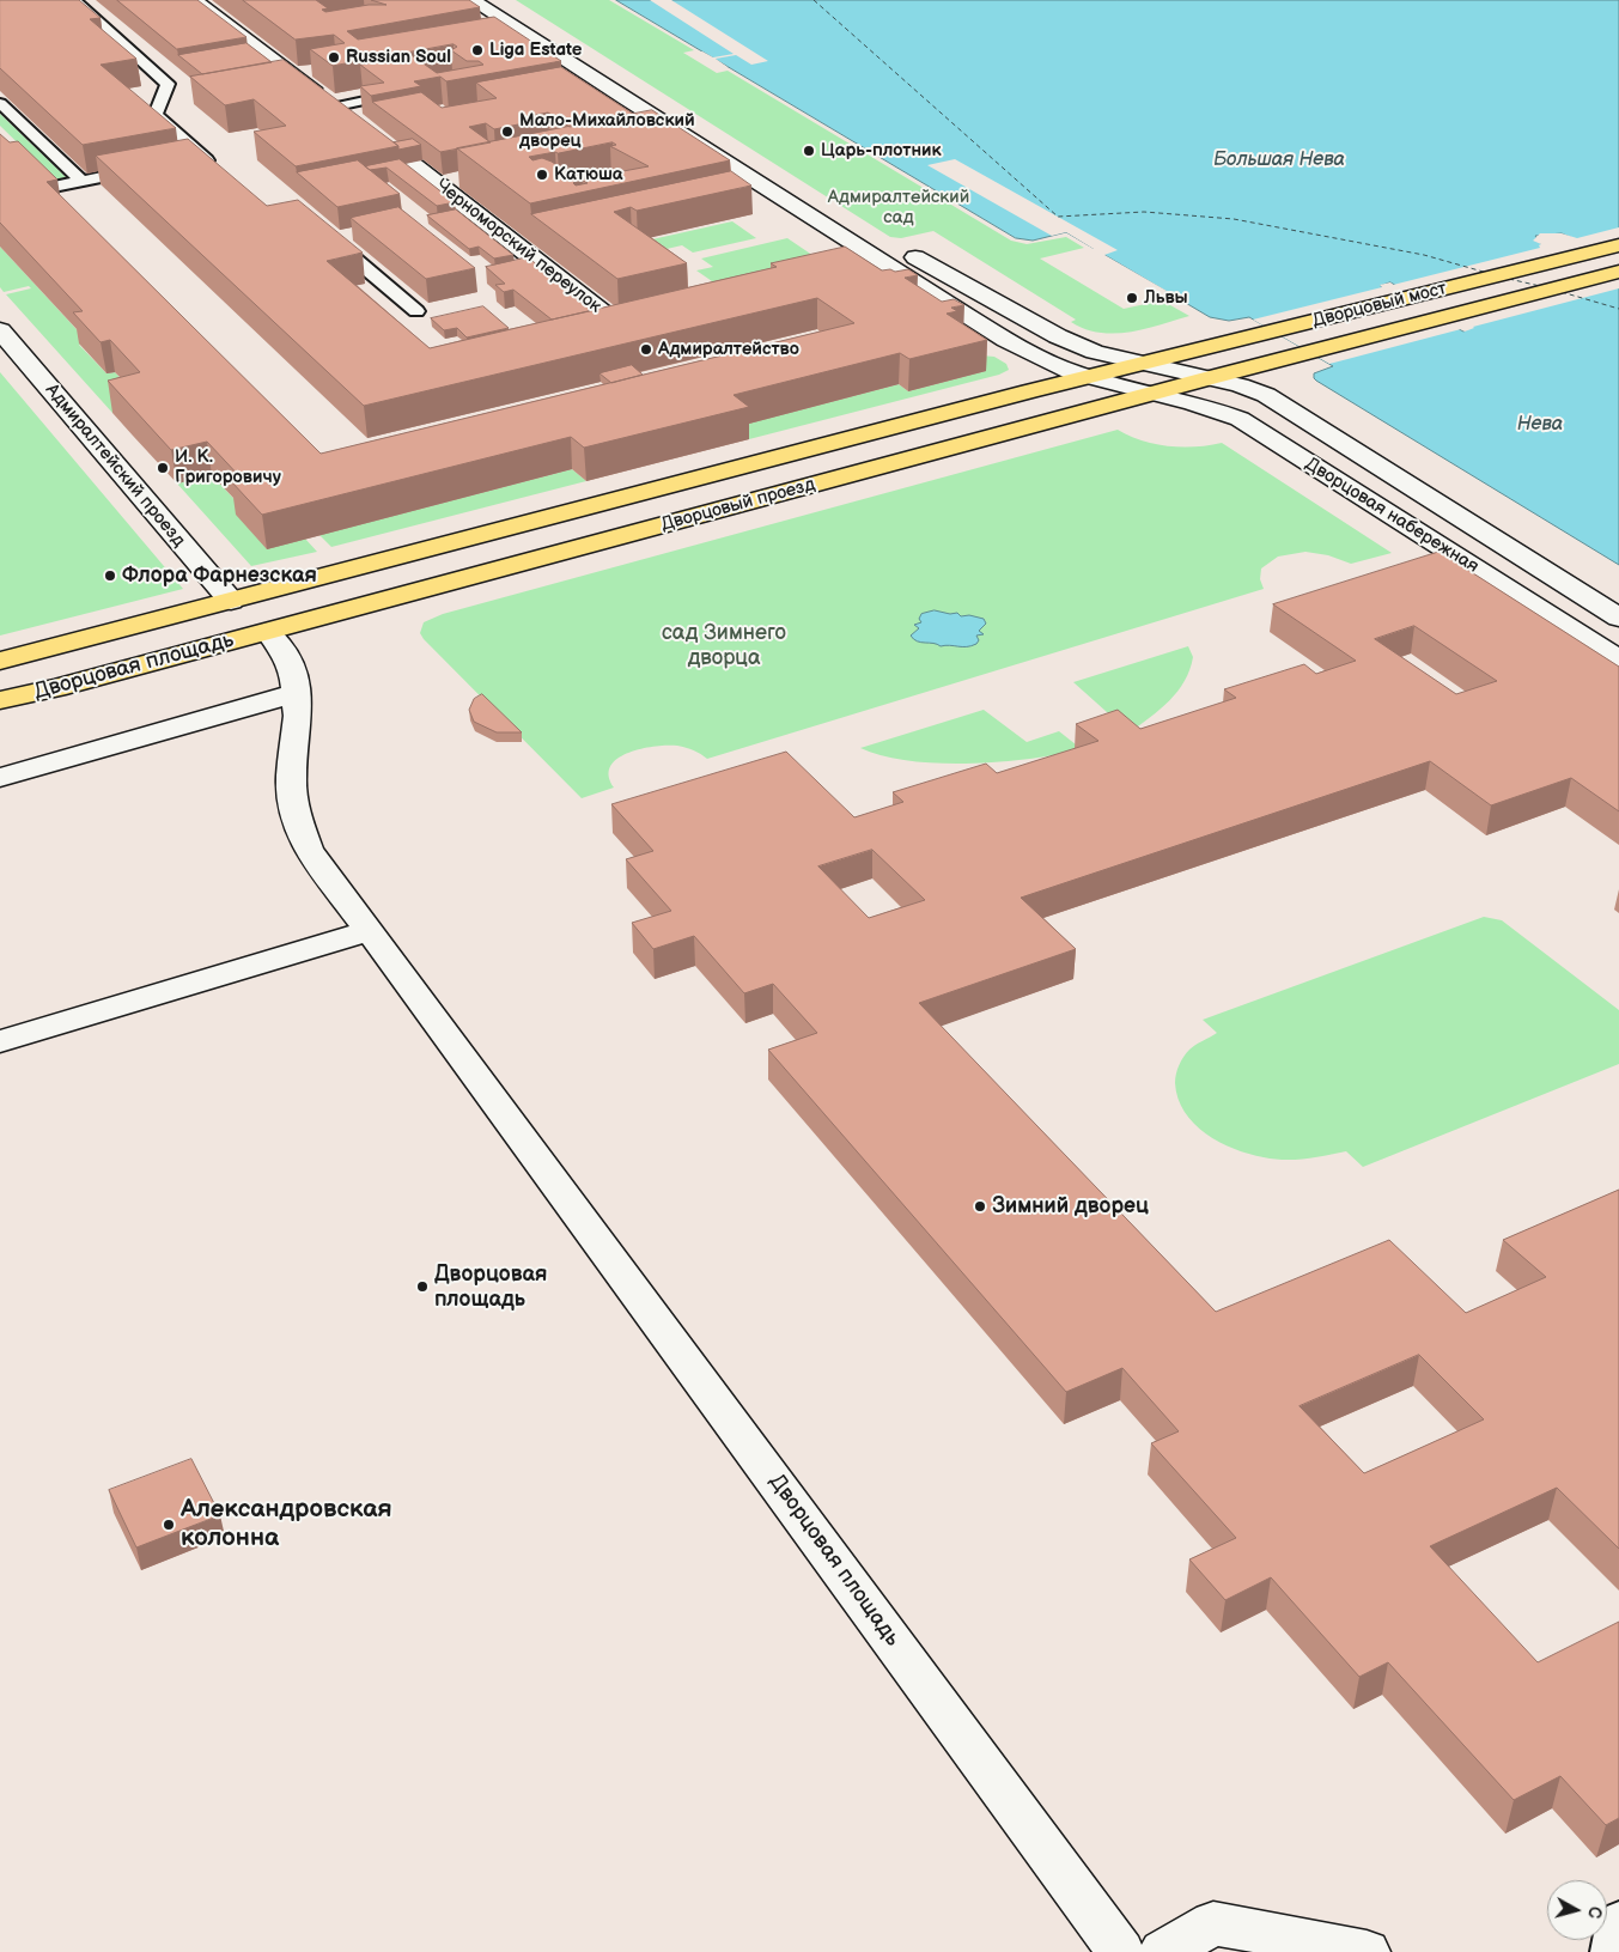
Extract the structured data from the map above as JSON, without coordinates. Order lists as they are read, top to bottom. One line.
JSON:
{"streets":{"main road":["Черноморский переулок","Дворцовый мост","Адмиралтейский проезд","Дворцовый проезд","Дворцовая набережная","Дворцовая площадь"]},"crossings":[["Дворцовый мост","Дворцовый проезд"],["Дворцовый мост","Дворцовая набережная"],["Адмиралтейский проезд","Дворцовый проезд"],["Адмиралтейский проезд","Дворцовая площадь"],["Дворцовый проезд","Дворцовая набережная"],["Дворцовый проезд","Дворцовая площадь"]],"water":["Большая Нева","Нева"],"parks":["Адмиралтейский сад","сад Зимнего дворца"],"places":["Liga Estate","Russian Soul","Мало-Михайловский дворец","Царь-плотник","Катюша","Львы","Адмиралтейство","И. К. Григоровичу","Флора Фарнезская","Зимний дворец","Дворцовая площадь","Александровская колонна"],"north":"right"}
